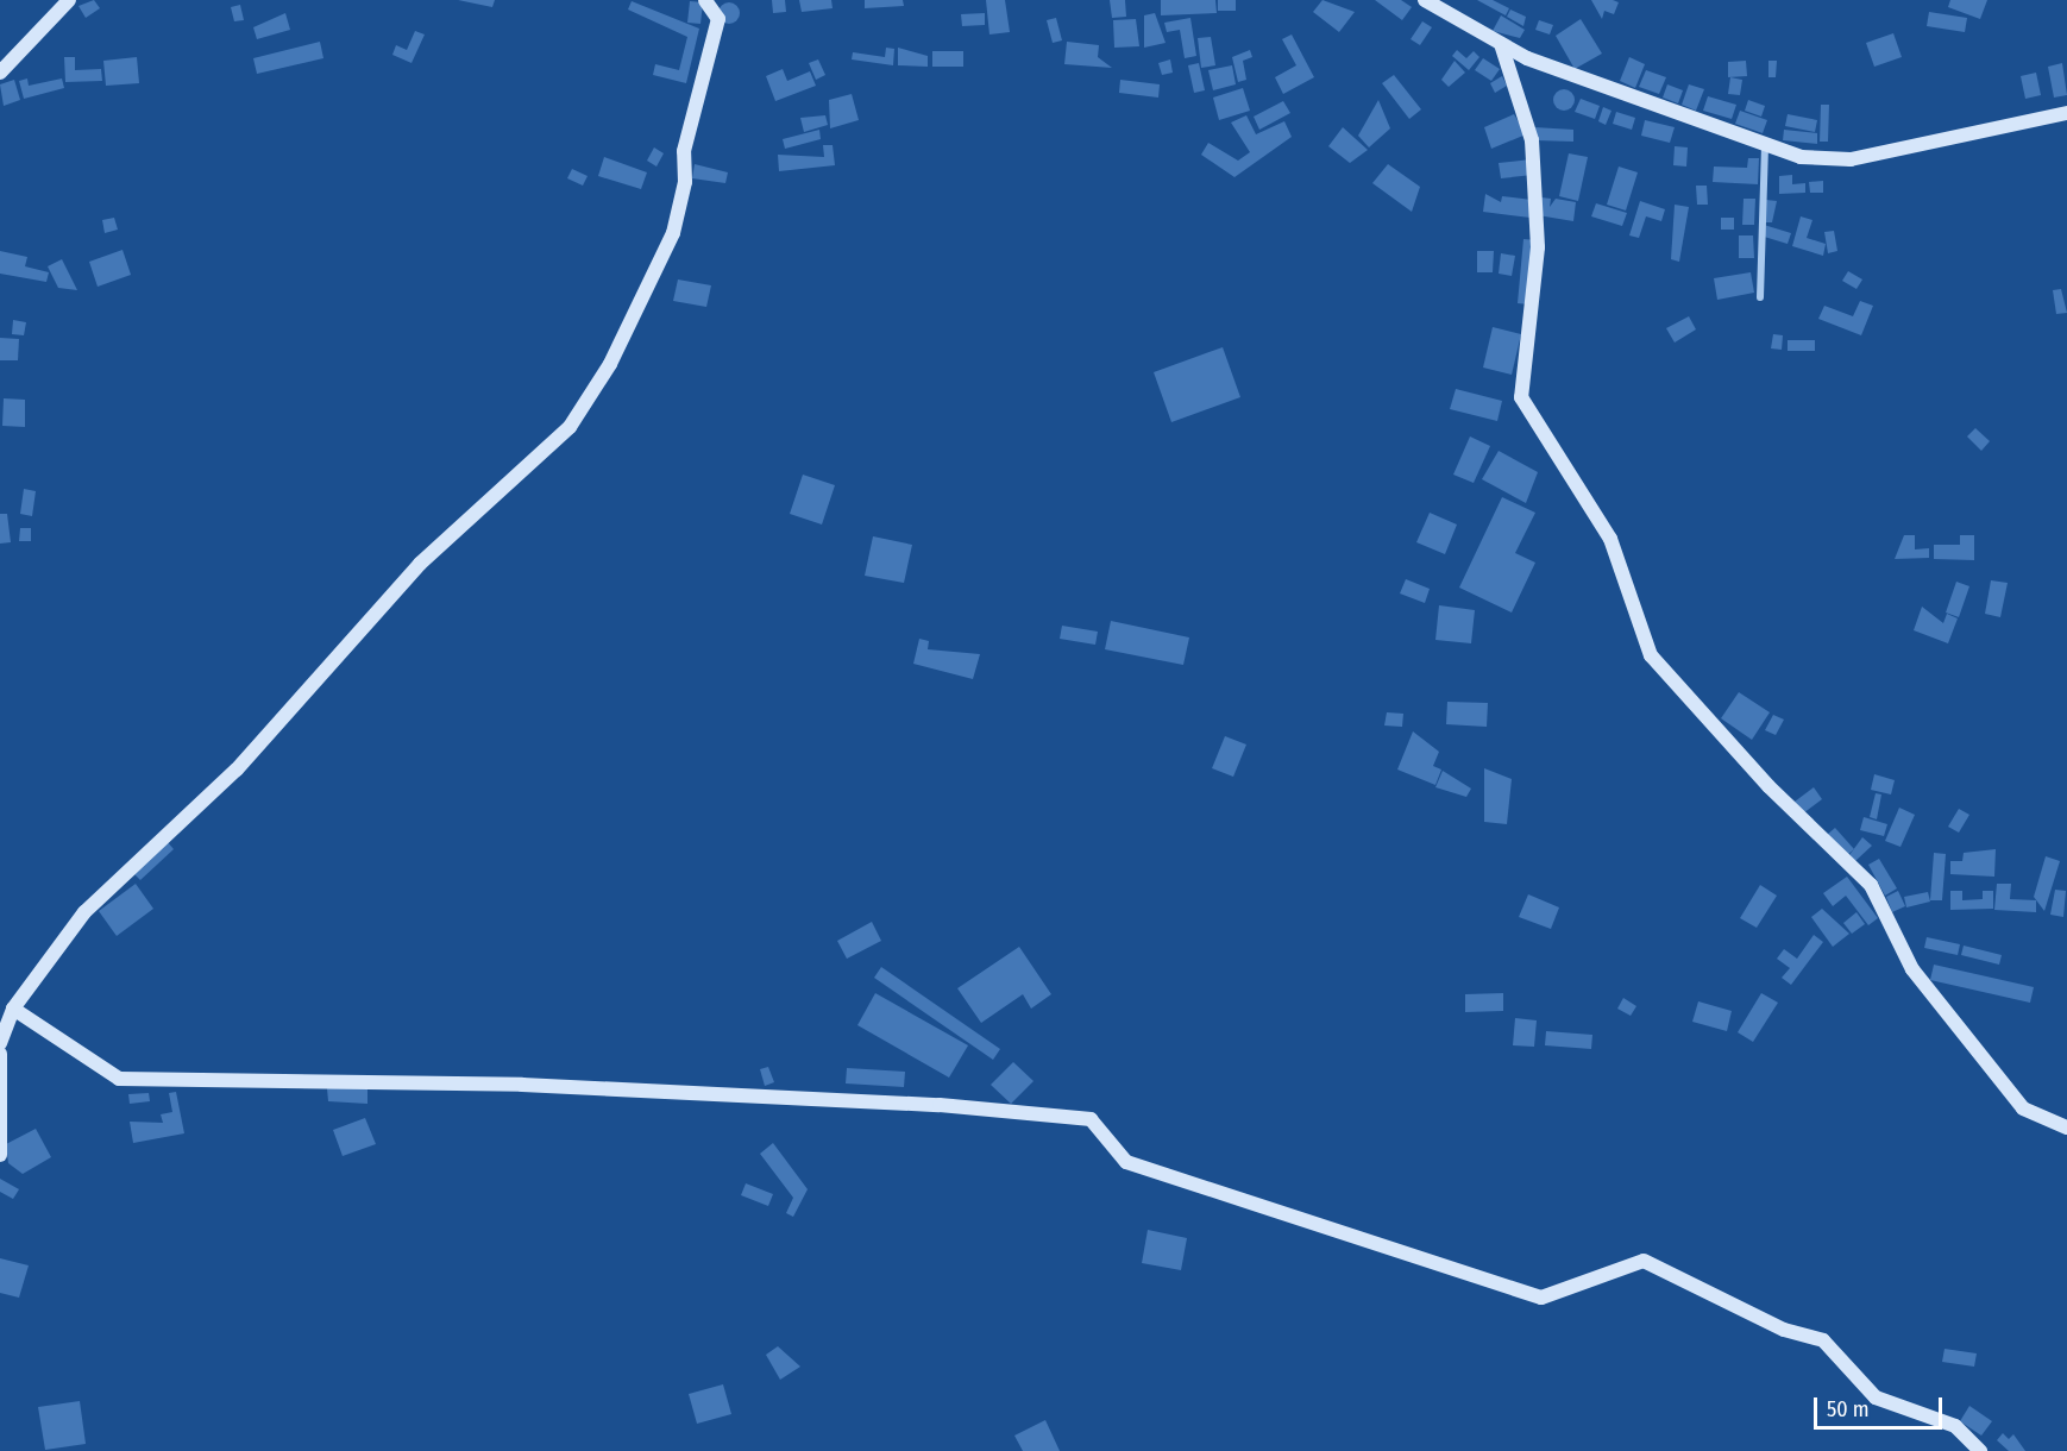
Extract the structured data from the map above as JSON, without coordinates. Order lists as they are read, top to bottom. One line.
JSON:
{"scale_bar":"50 m"}
